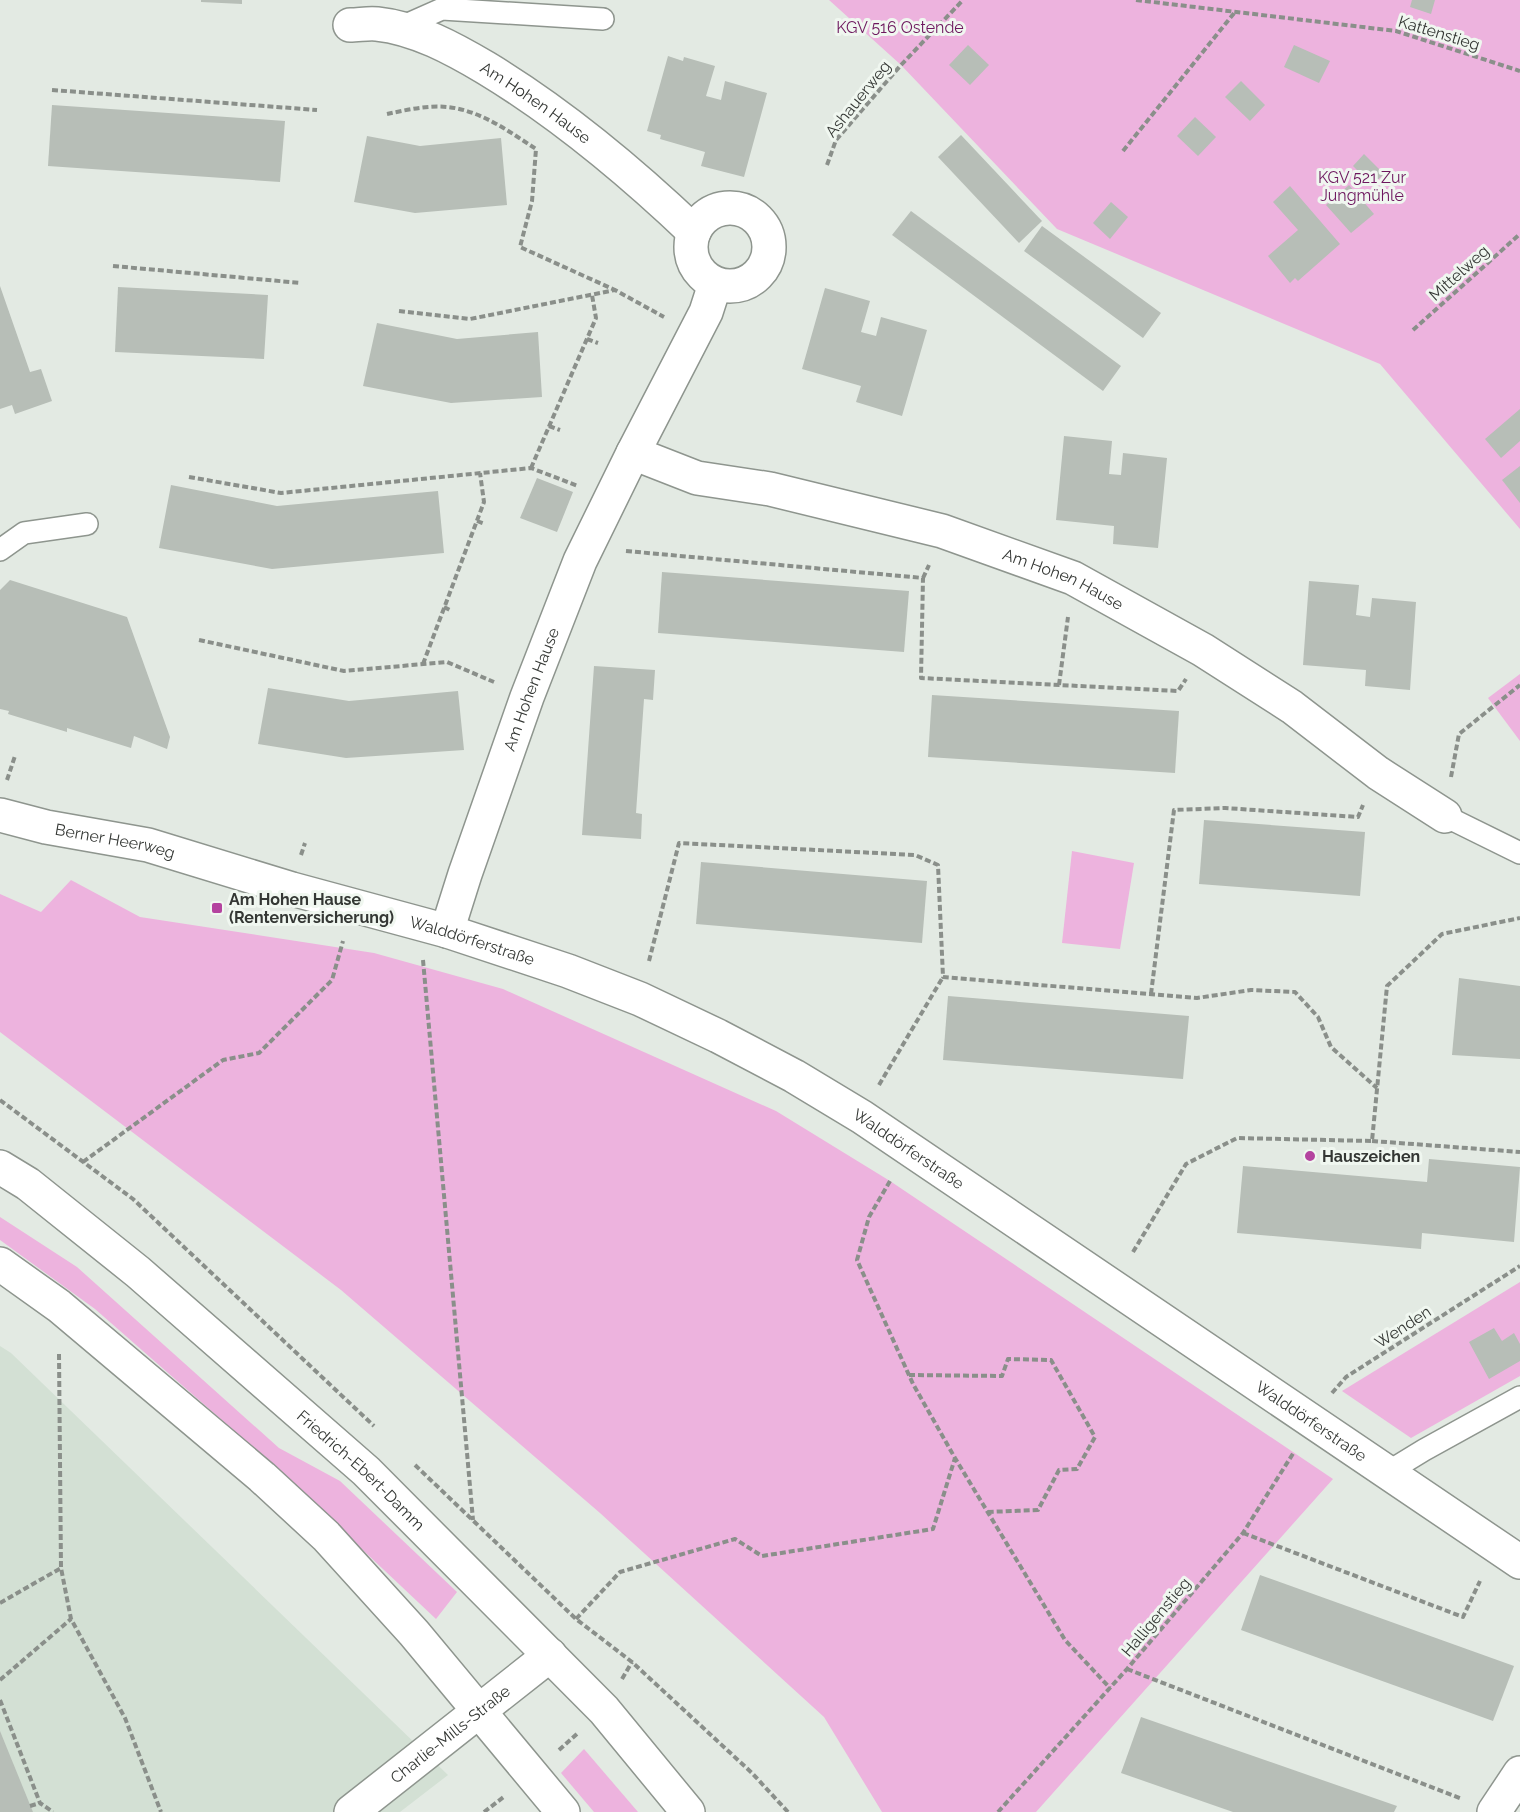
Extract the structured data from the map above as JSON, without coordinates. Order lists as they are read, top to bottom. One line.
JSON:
{"streets":{"street":["Am Hohen Hause","Berner Heerweg","Walddörferstraße","Friedrich-Ebert-Damm","Charlie-Mills-Straße"],"path":["Kattenstieg","Ashauerweg","Mittelweg","Wenden","Halligenstieg"]},"crossings":[["Am Hohen Hause","Walddörferstraße"],["Berner Heerweg","Walddörferstraße"],["Walddörferstraße","Wenden"],["Walddörferstraße","Halligenstieg"],["Wenden","Halligenstieg"],["Friedrich-Ebert-Damm","Charlie-Mills-Straße"]],"parks":["KGV 516 Ostende","KGV 521 Zur Jungmühle"],"places":{"transit":["Am Hohen Hause (Rentenversicherung)"],"other":["Hauszeichen"]}}
